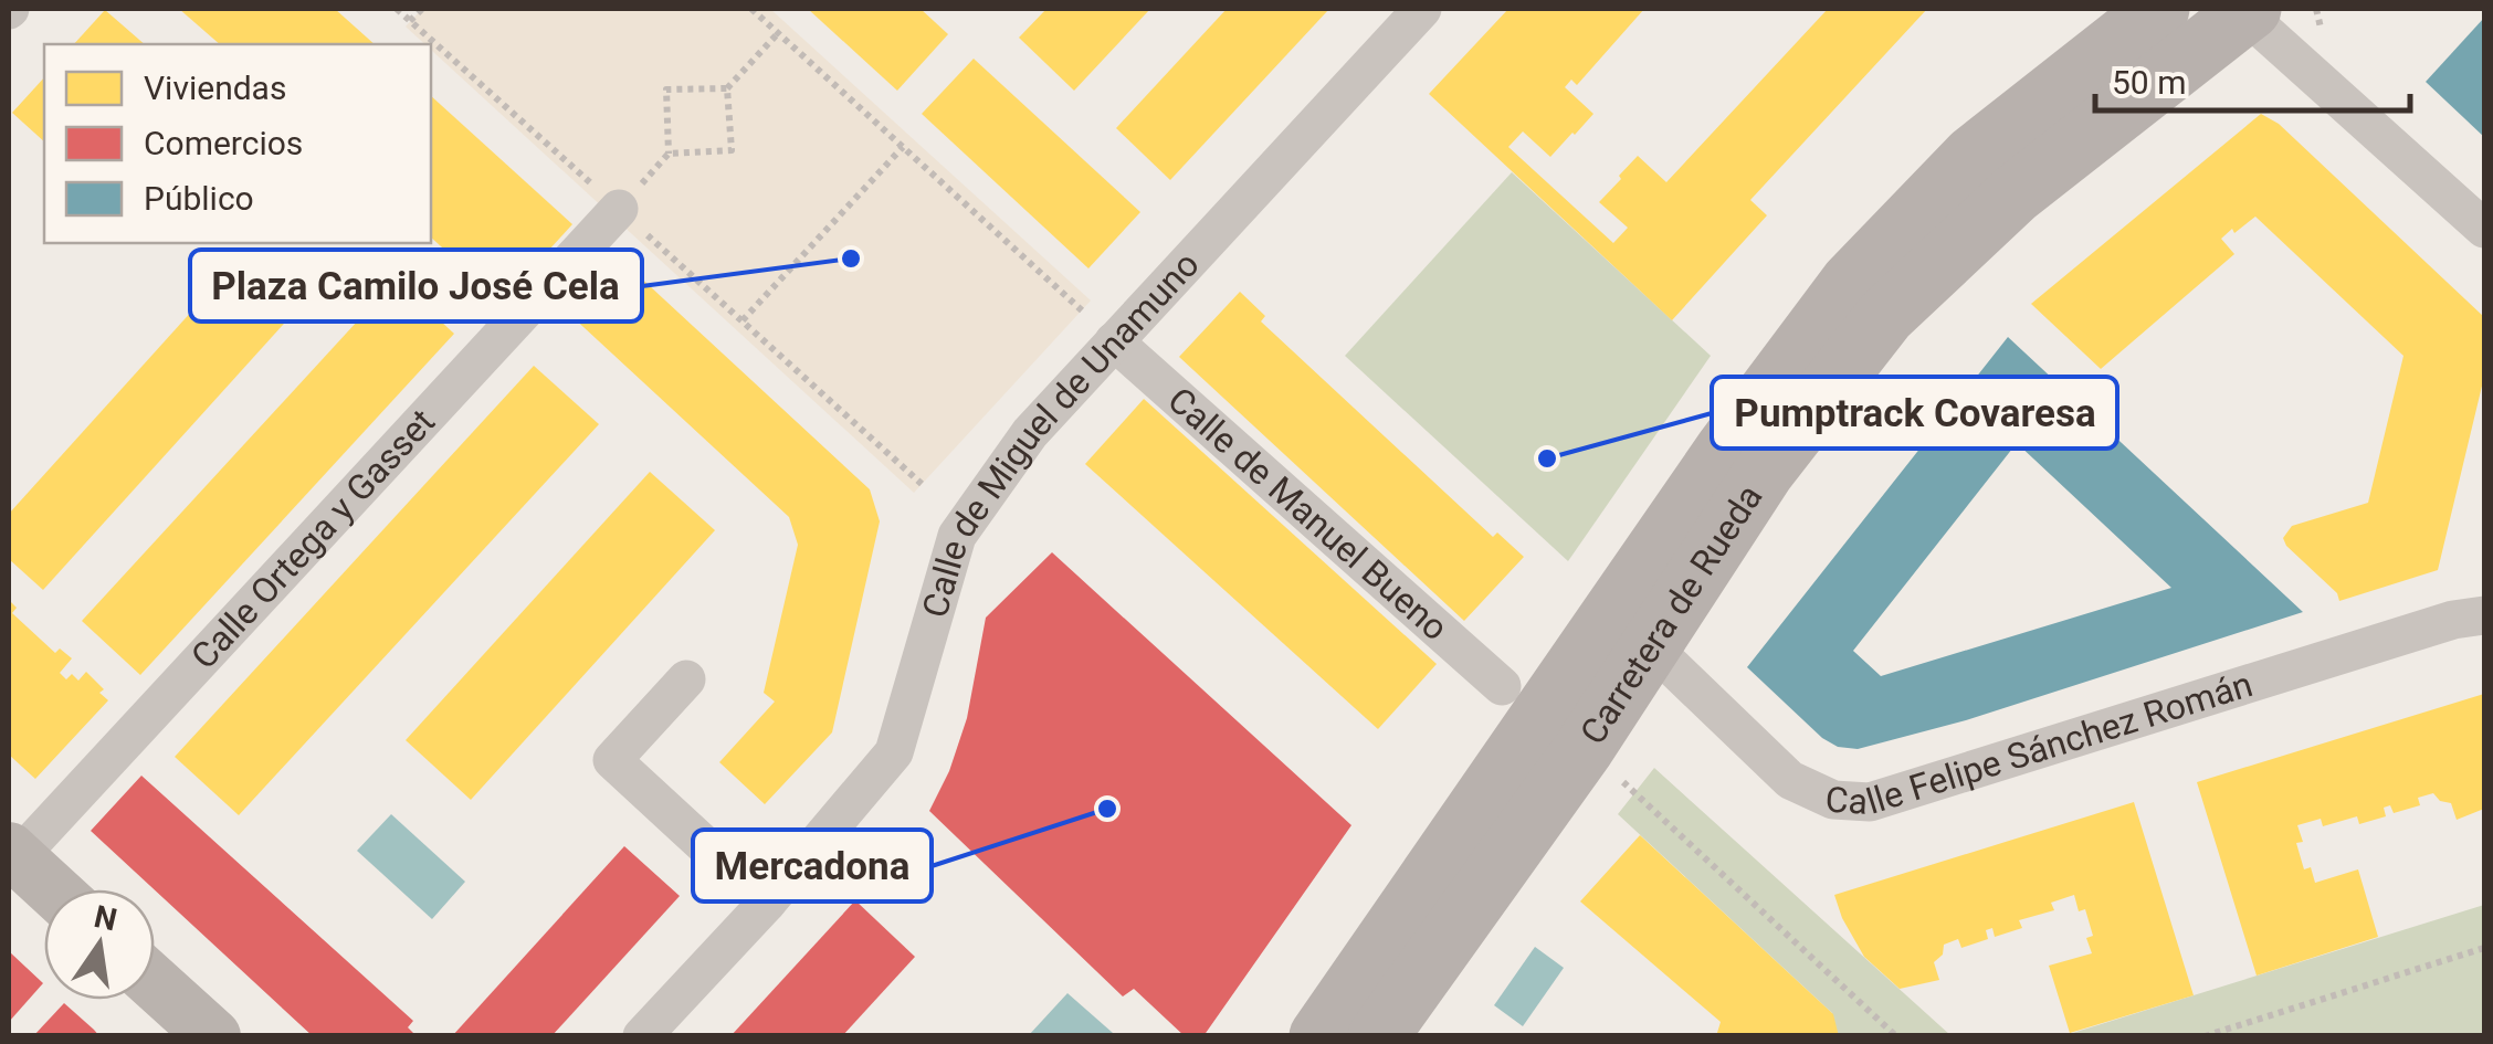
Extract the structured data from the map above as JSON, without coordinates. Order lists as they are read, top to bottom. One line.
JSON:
{"streets":{"main road":["Carretera de Rueda"],"street":["Calle de Miguel de Unamuno","Calle de Manuel Bueno","Calle Ortega y Gasset","Calle Felipe Sánchez Román"]},"crossings":[["Calle de Miguel de Unamuno","Calle de Manuel Bueno"],["Carretera de Rueda","Calle Felipe Sánchez Román"]],"places":["Plaza Camilo José Cela","Pumptrack Covaresa","Mercadona"],"legend":["Viviendas","Comercios","Público"],"scale_bar":"50 m","north":"top"}
